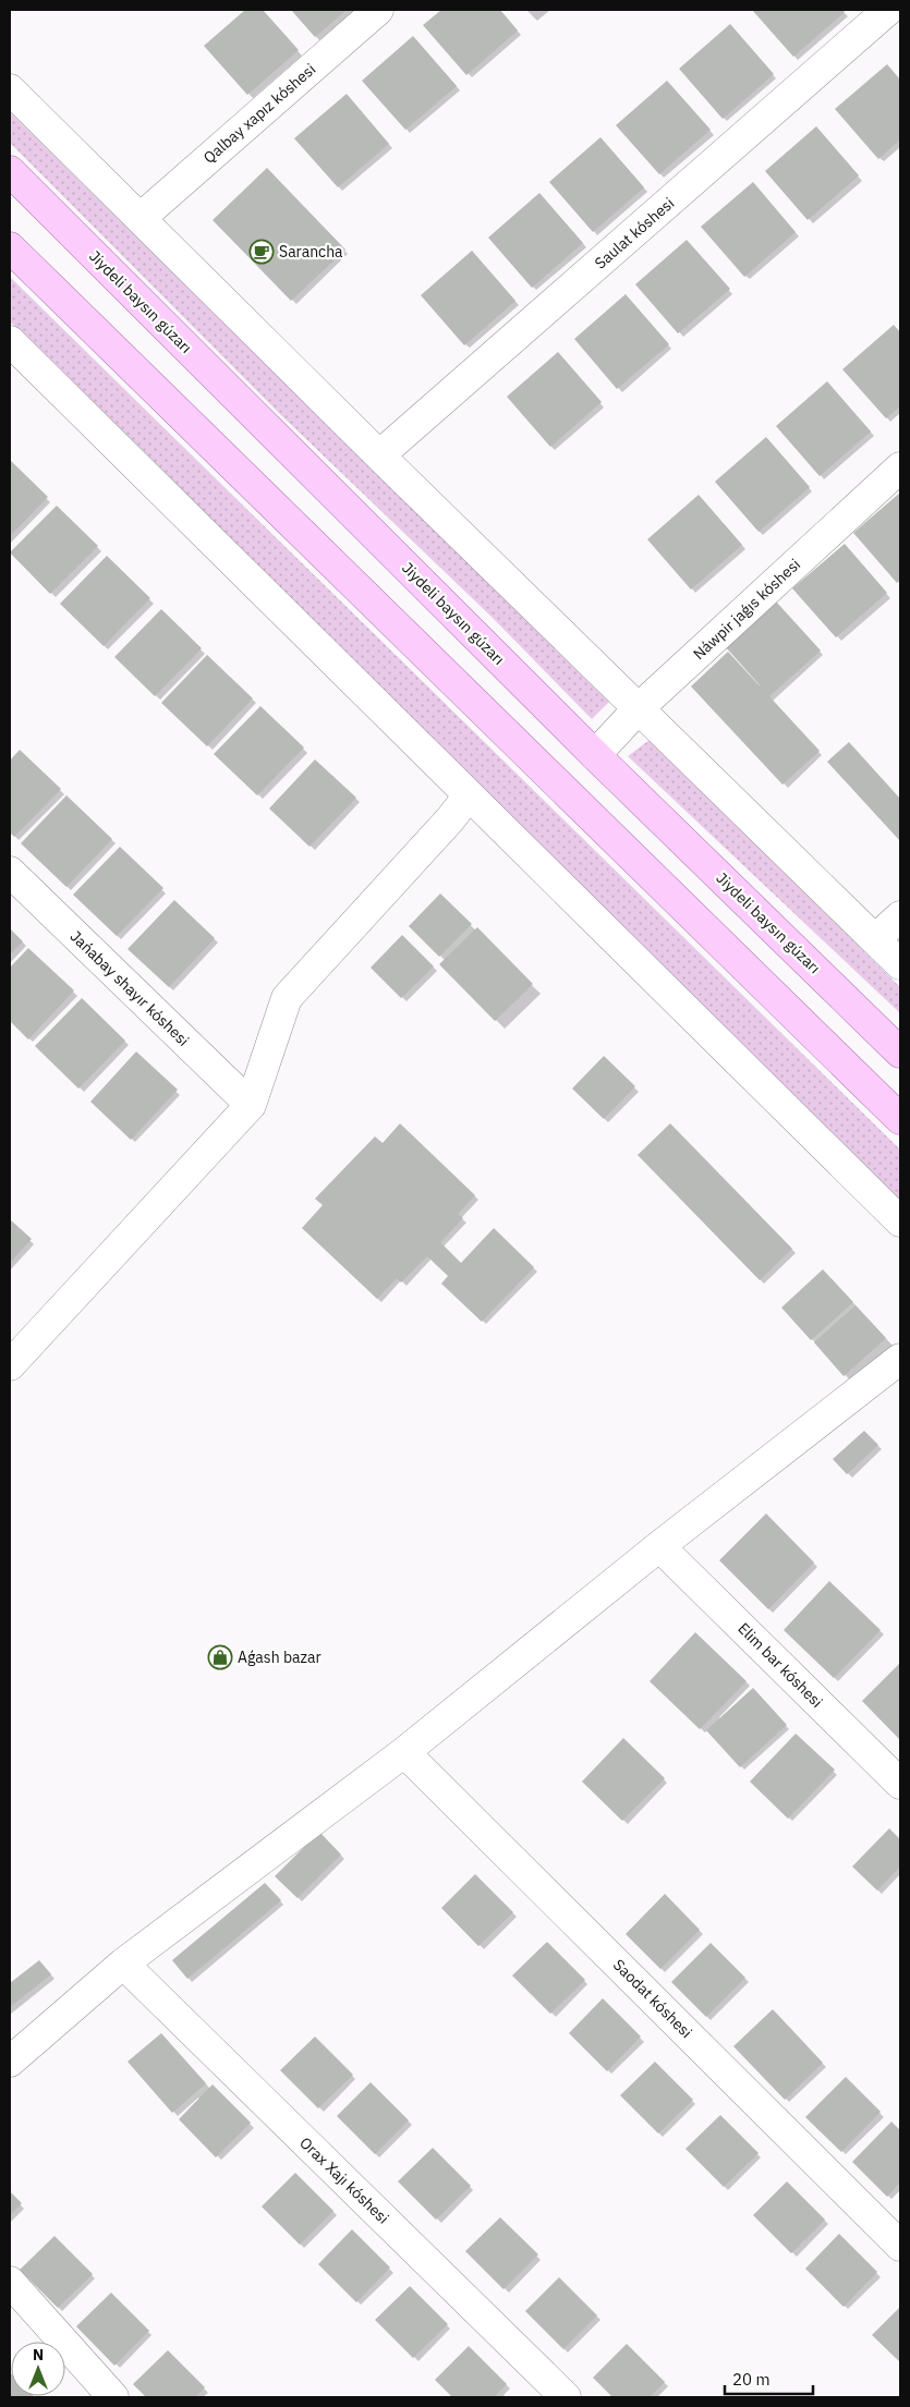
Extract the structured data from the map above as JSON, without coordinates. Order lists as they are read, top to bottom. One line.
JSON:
{"streets":{"main road":["Jiydeli baysın gúzarı"],"street":["Qalbay xapız kóshesi","Saulat kóshesi","Náwpir jaǵıs kóshesi","Jańabay shayır kóshesi","Elim bar kóshesi","Saodat kóshesi","Orax Xajı kóshesi"]},"crossings":[["Jiydeli baysın gúzarı","Náwpir jaǵıs kóshesi"]],"places":{"cafe":["Sarancha"],"shop":["Aǵash bazar"]},"scale_bar":"20 m","north":"top"}
